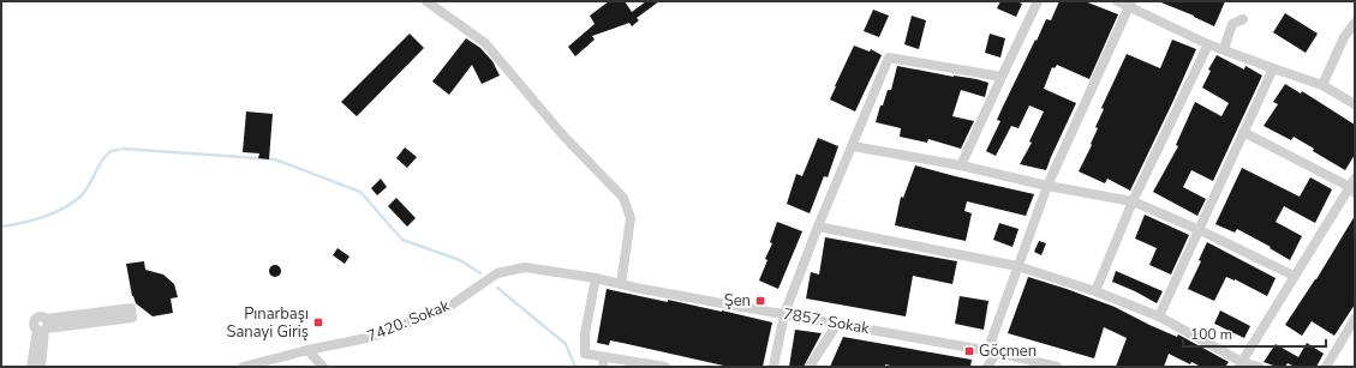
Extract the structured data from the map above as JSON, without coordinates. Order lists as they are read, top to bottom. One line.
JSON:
{"streets":{"street":["7420. Sokak","7857. Sokak"]},"crossings":[["7420. Sokak","7857. Sokak"]],"places":{"transit":["Şen","Pınarbaşı Sanayi Giriş","Göçmen"]},"scale_bar":"100 m"}
